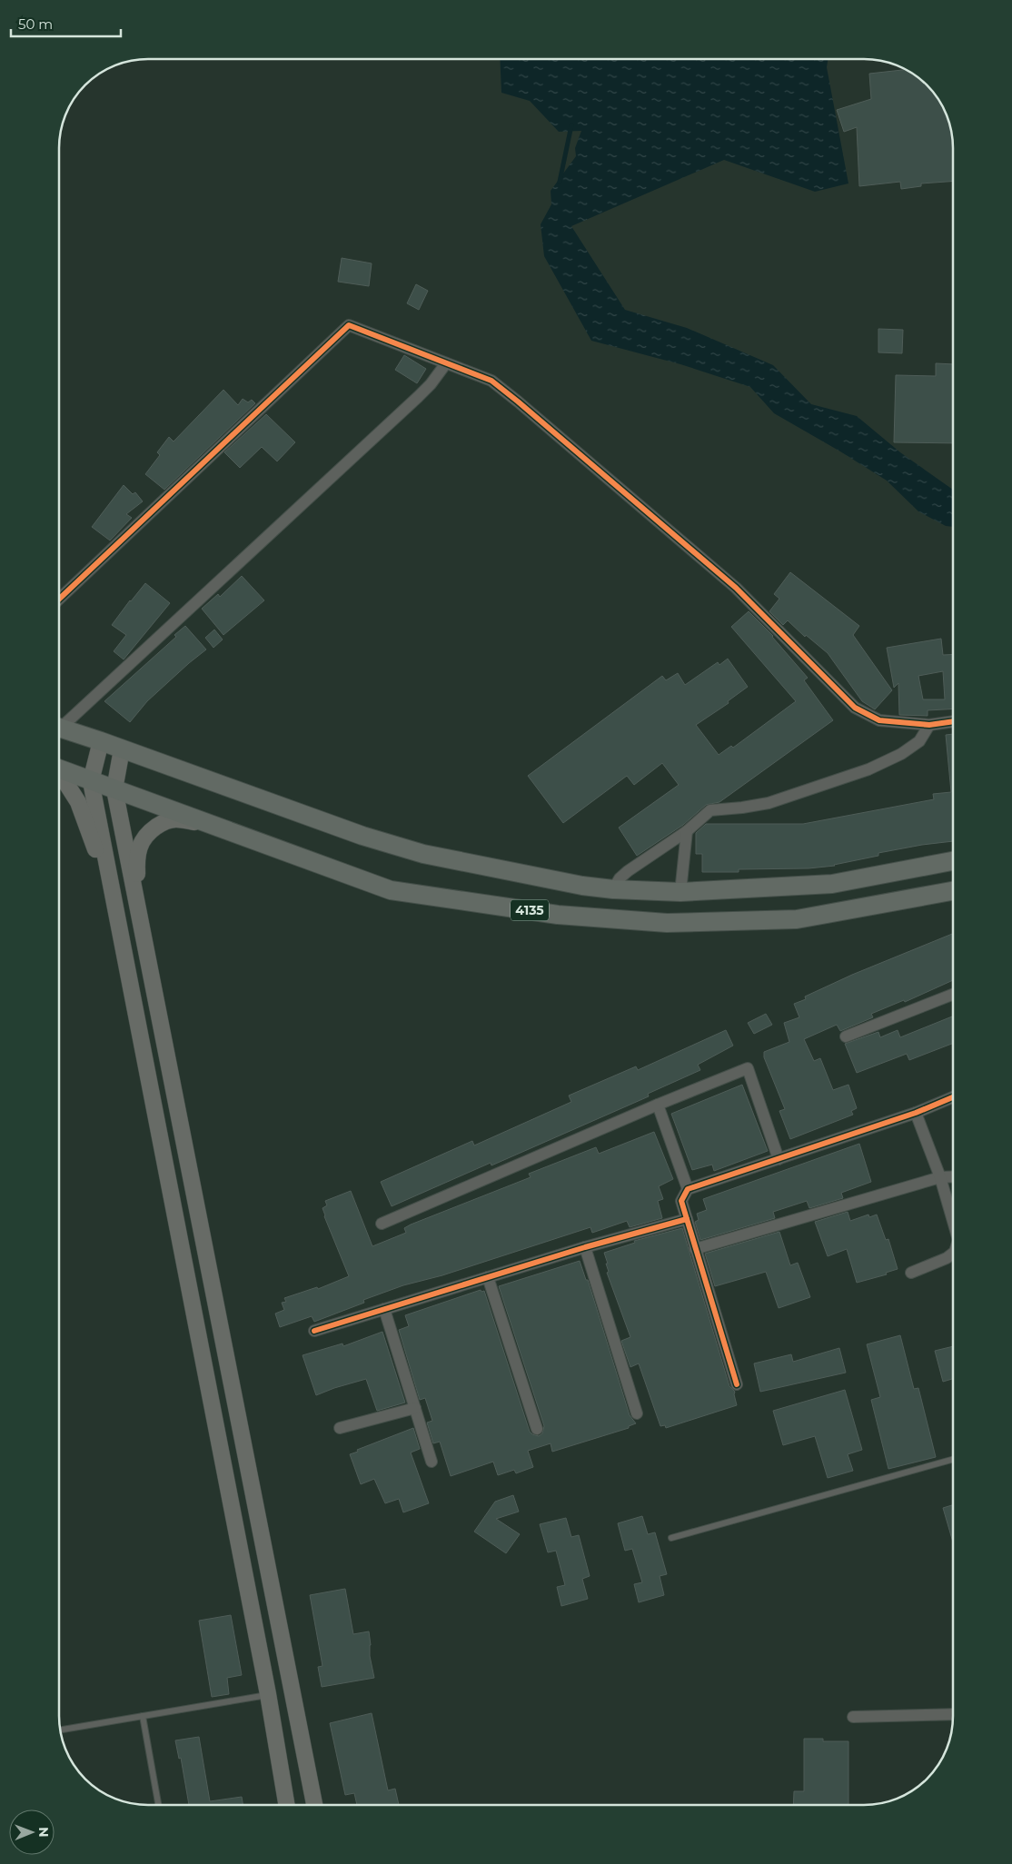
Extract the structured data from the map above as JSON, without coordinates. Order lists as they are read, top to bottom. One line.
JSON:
{"streets":{"main road":["4135"]},"scale_bar":"50 m","north":"right"}
